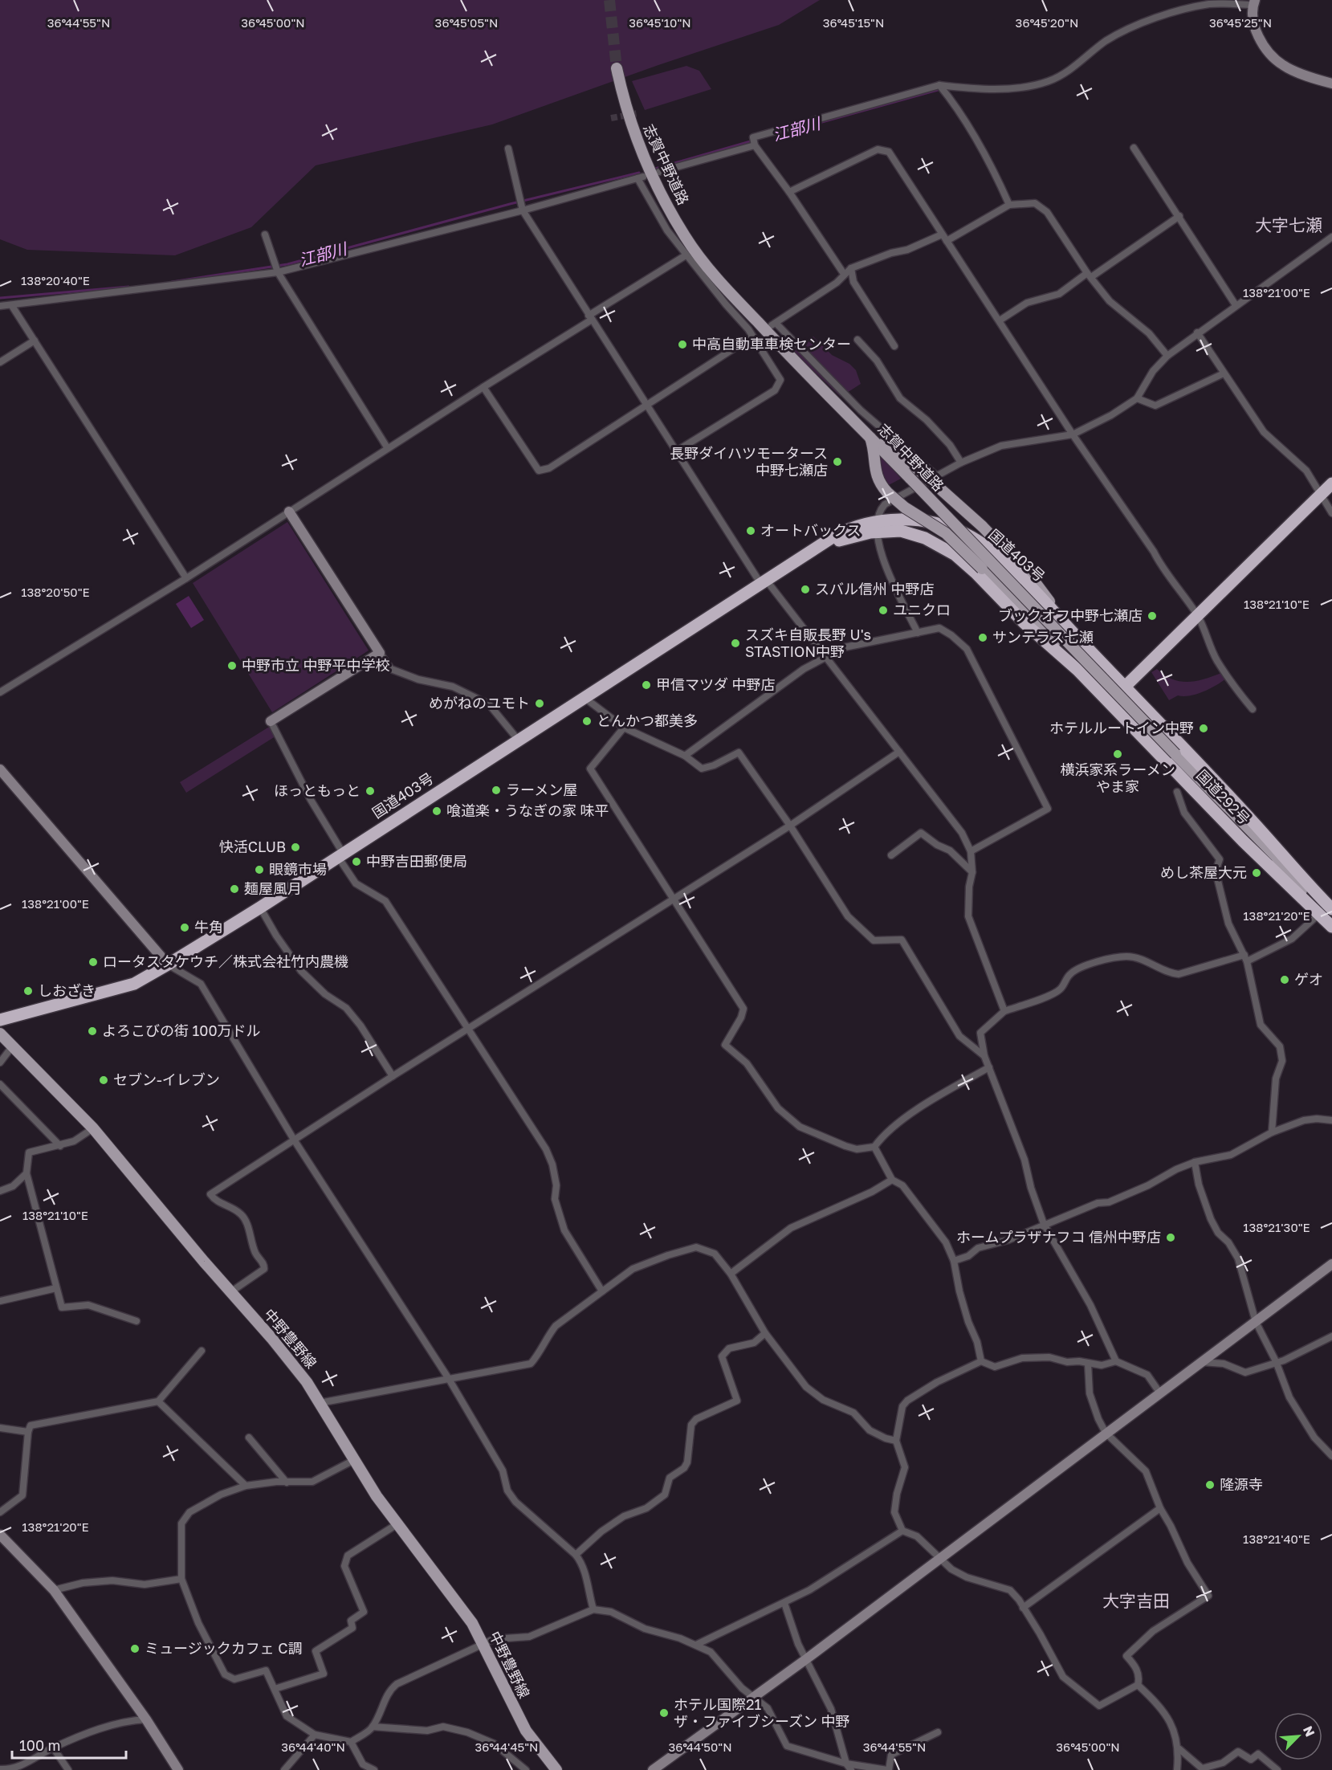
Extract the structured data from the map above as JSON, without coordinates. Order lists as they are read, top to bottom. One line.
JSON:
{"streets":{"highway":["国道403号","国道292号"],"main road":["志賀中野道路","中野豊野線"]},"crossings":[["志賀中野道路","国道292号"],["国道403号","国道292号"]],"districts":["大字七瀬","大字吉田"],"water":["江部川"],"places":["中高自動車車検センター","長野ダイハツモータース 中野七瀬店","オートバックス","スバル信州 中野店","ユニクロ","ブックオフ中野七瀬店","サンテラス七瀬","スズキ自販長野 U's STASTION中野","中野市立 中野平中学校","甲信マツダ 中野店","めがねのユモト","とんかつ都美多","ホテルルートイン中野","横浜家系ラーメン やま家","ラーメン屋","ほっともっと","喰道楽・うなぎの家 味平","快活CLUB","中野吉田郵便局","眼鏡市場","めし茶屋大元","麺屋風月","牛角","ロータスタケウチ／株式会社竹内農機","ゲオ","しおざき","よろこびの街 100万ドル","セブン-イレブン","ホームプラザナフコ 信州中野店","隆源寺","ミュージックカフェ C調","ホテル国際21 ザ・ファイブシーズン 中野"],"scale_bar":"100 m","north":"top right","coordinates":["36°44'55\"N","36°45'00\"N","36°45'05\"N","36°45'10\"N","36°45'15\"N","36°45'20\"N","36°45'25\"N","138°20'40\"E","138°21'00\"E","138°20'50\"E","138°21'10\"E","138°21'20\"E","138°21'30\"E","138°21'40\"E","36°44'40\"N","36°44'45\"N","36°44'50\"N"]}
